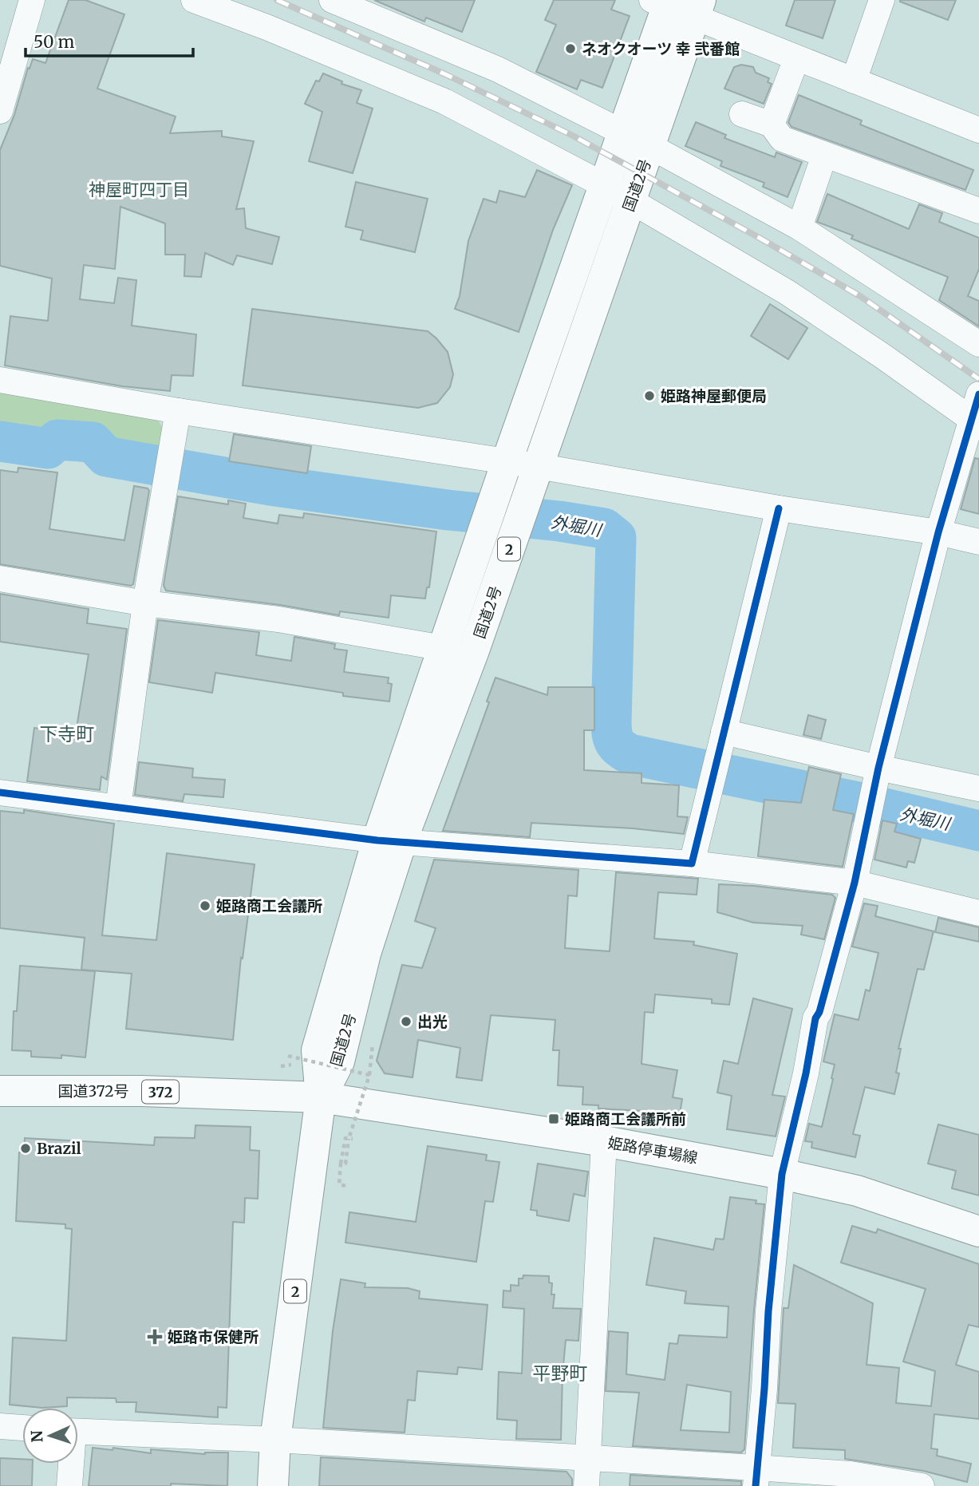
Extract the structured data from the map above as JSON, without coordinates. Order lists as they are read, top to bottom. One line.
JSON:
{"streets":{"main road":["国道2号","2","国道372号","372","姫路停車場線"]},"crossings":[["国道2号","国道372号"],["国道2号","姫路停車場線"],["国道372号","姫路停車場線"]],"districts":["神屋町四丁目","下寺町","平野町"],"water":["外堀川"],"places":{"other":["ネオクオーツ 幸 弐番館","姫路神屋郵便局","姫路商工会議所","出光","Brazil"],"transit":["姫路商工会議所前"],"health":["姫路市保健所"]},"scale_bar":"50 m","north":"left"}
